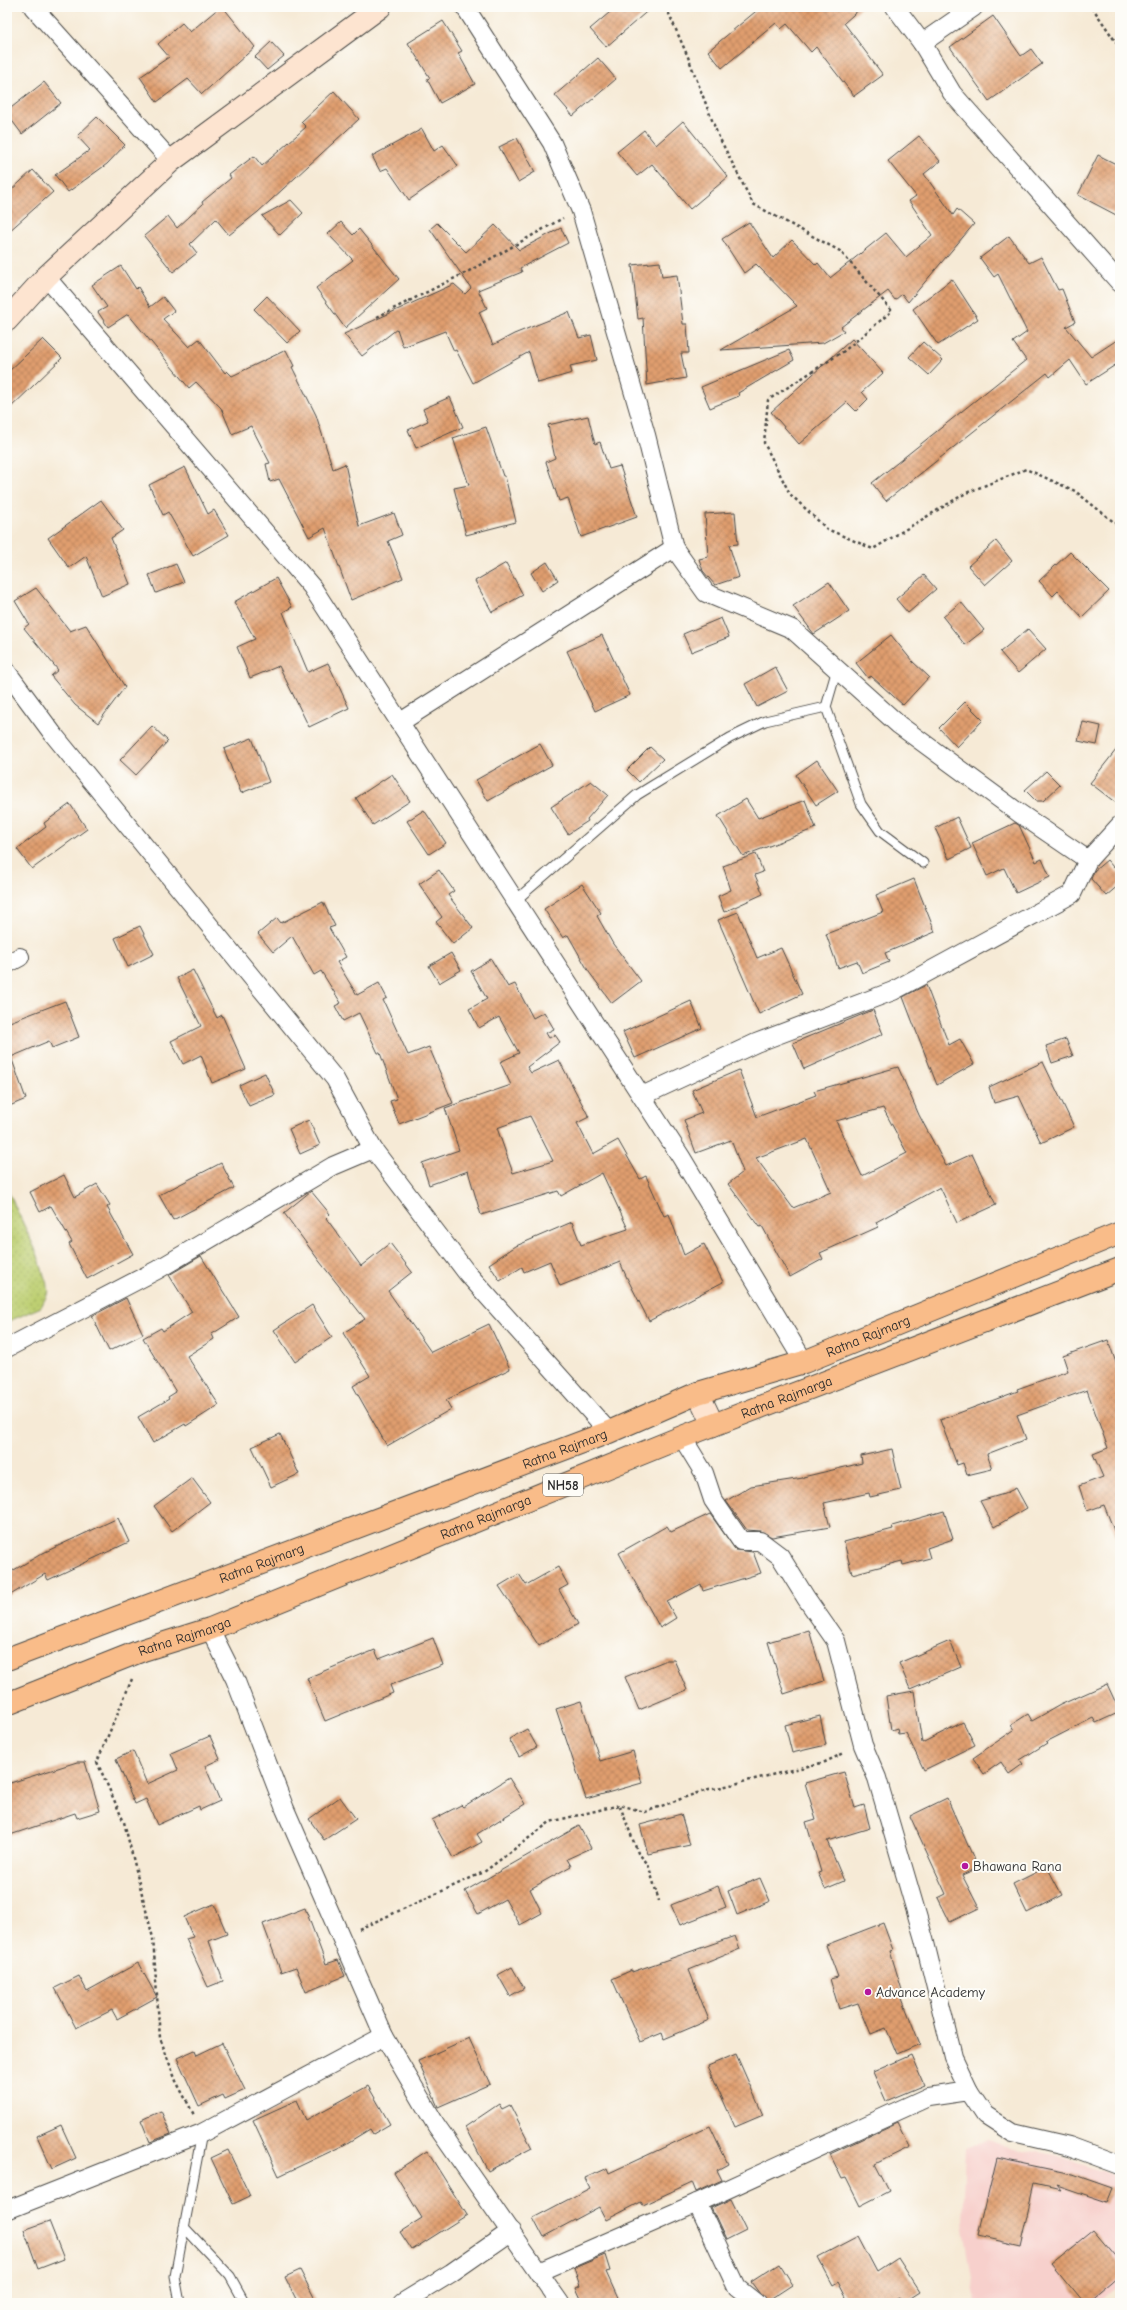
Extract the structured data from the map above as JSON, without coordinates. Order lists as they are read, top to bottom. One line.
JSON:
{"streets":{"main road":["Ratna Rajmarg","Ratna Rajmarga","NH58"]},"places":["Bhawana Rana","Advance Academy"]}
